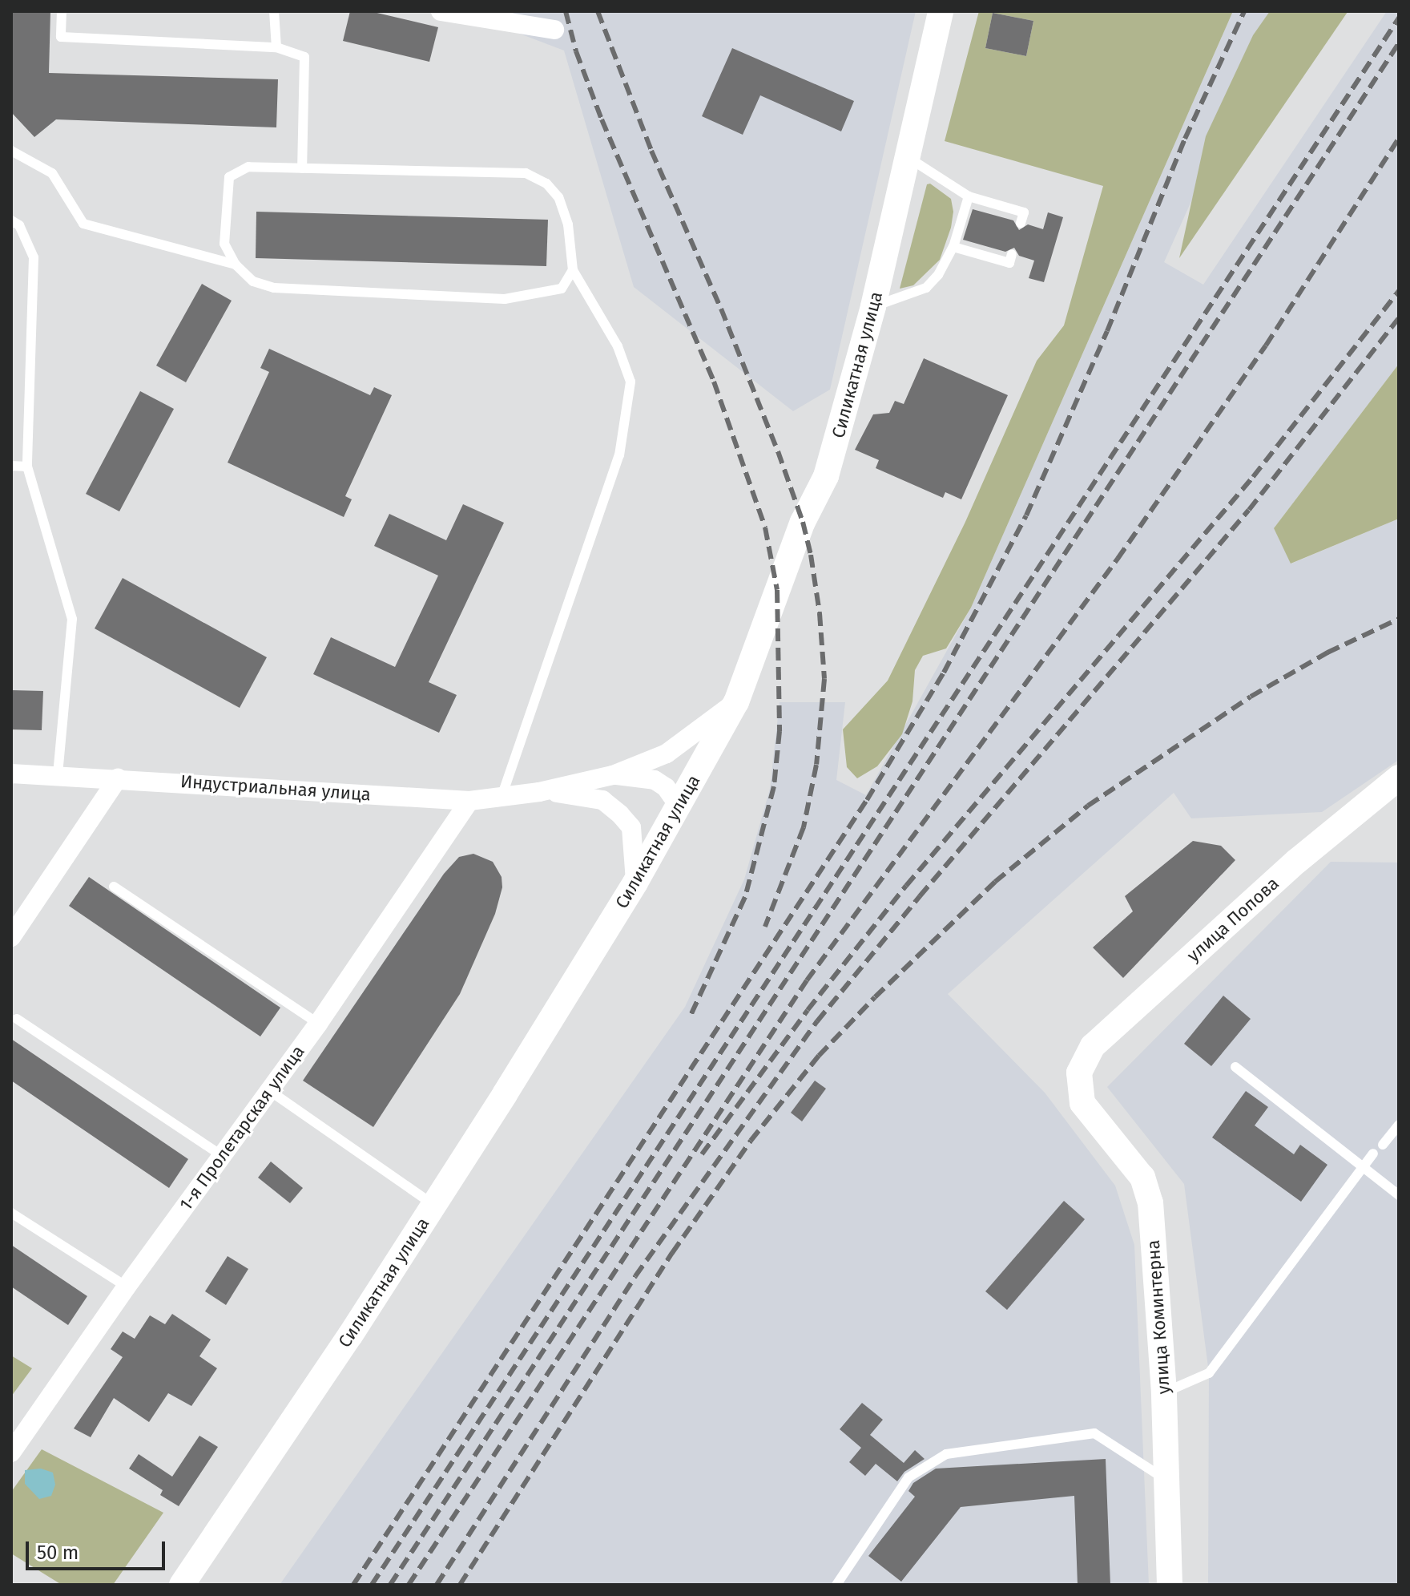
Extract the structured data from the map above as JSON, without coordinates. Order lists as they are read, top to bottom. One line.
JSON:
{"streets":{"street":["Силикатная улица","Индустриальная улица","улица Попова","1-я Пролетарская улица","улица Коминтерна"]},"crossings":[["Силикатная улица","Индустриальная улица"],["Индустриальная улица","1-я Пролетарская улица"],["улица Попова","улица Коминтерна"]],"scale_bar":"50 m"}
